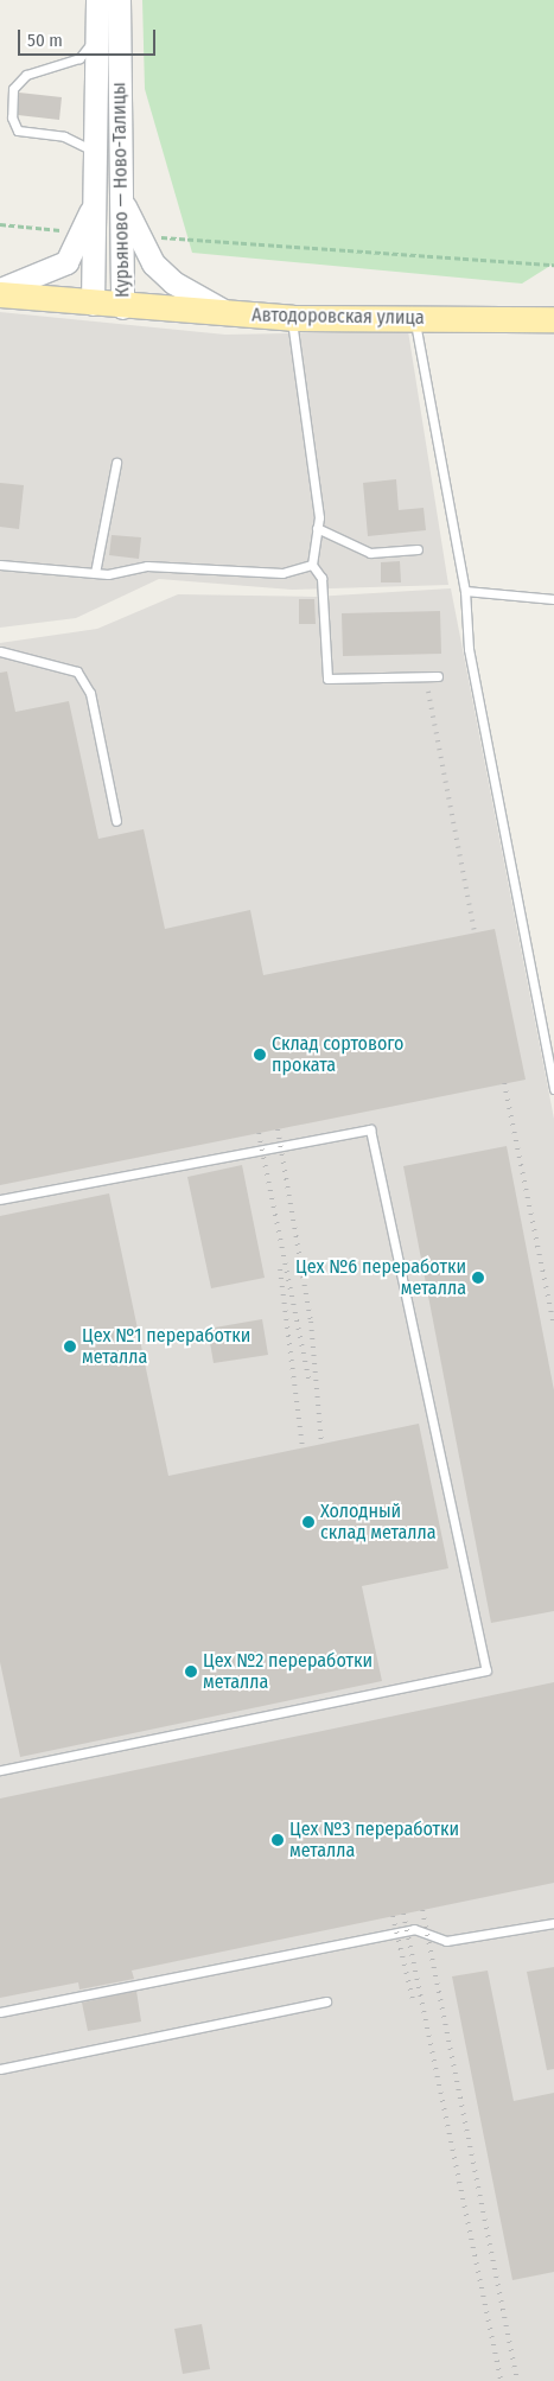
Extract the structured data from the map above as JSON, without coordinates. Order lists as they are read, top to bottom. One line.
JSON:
{"streets":{"main road":["Курьяново — Ново-Талицы","Автодоровская улица"]},"crossings":[["Курьяново — Ново-Талицы","Автодоровская улица"]],"places":["Склад сортового проката","Цех №6 переработки металла","Цех №1 переработки металла","Холодный склад металла","Цех №2 переработки металла","Цех №3 переработки металла"],"scale_bar":"50 m"}
